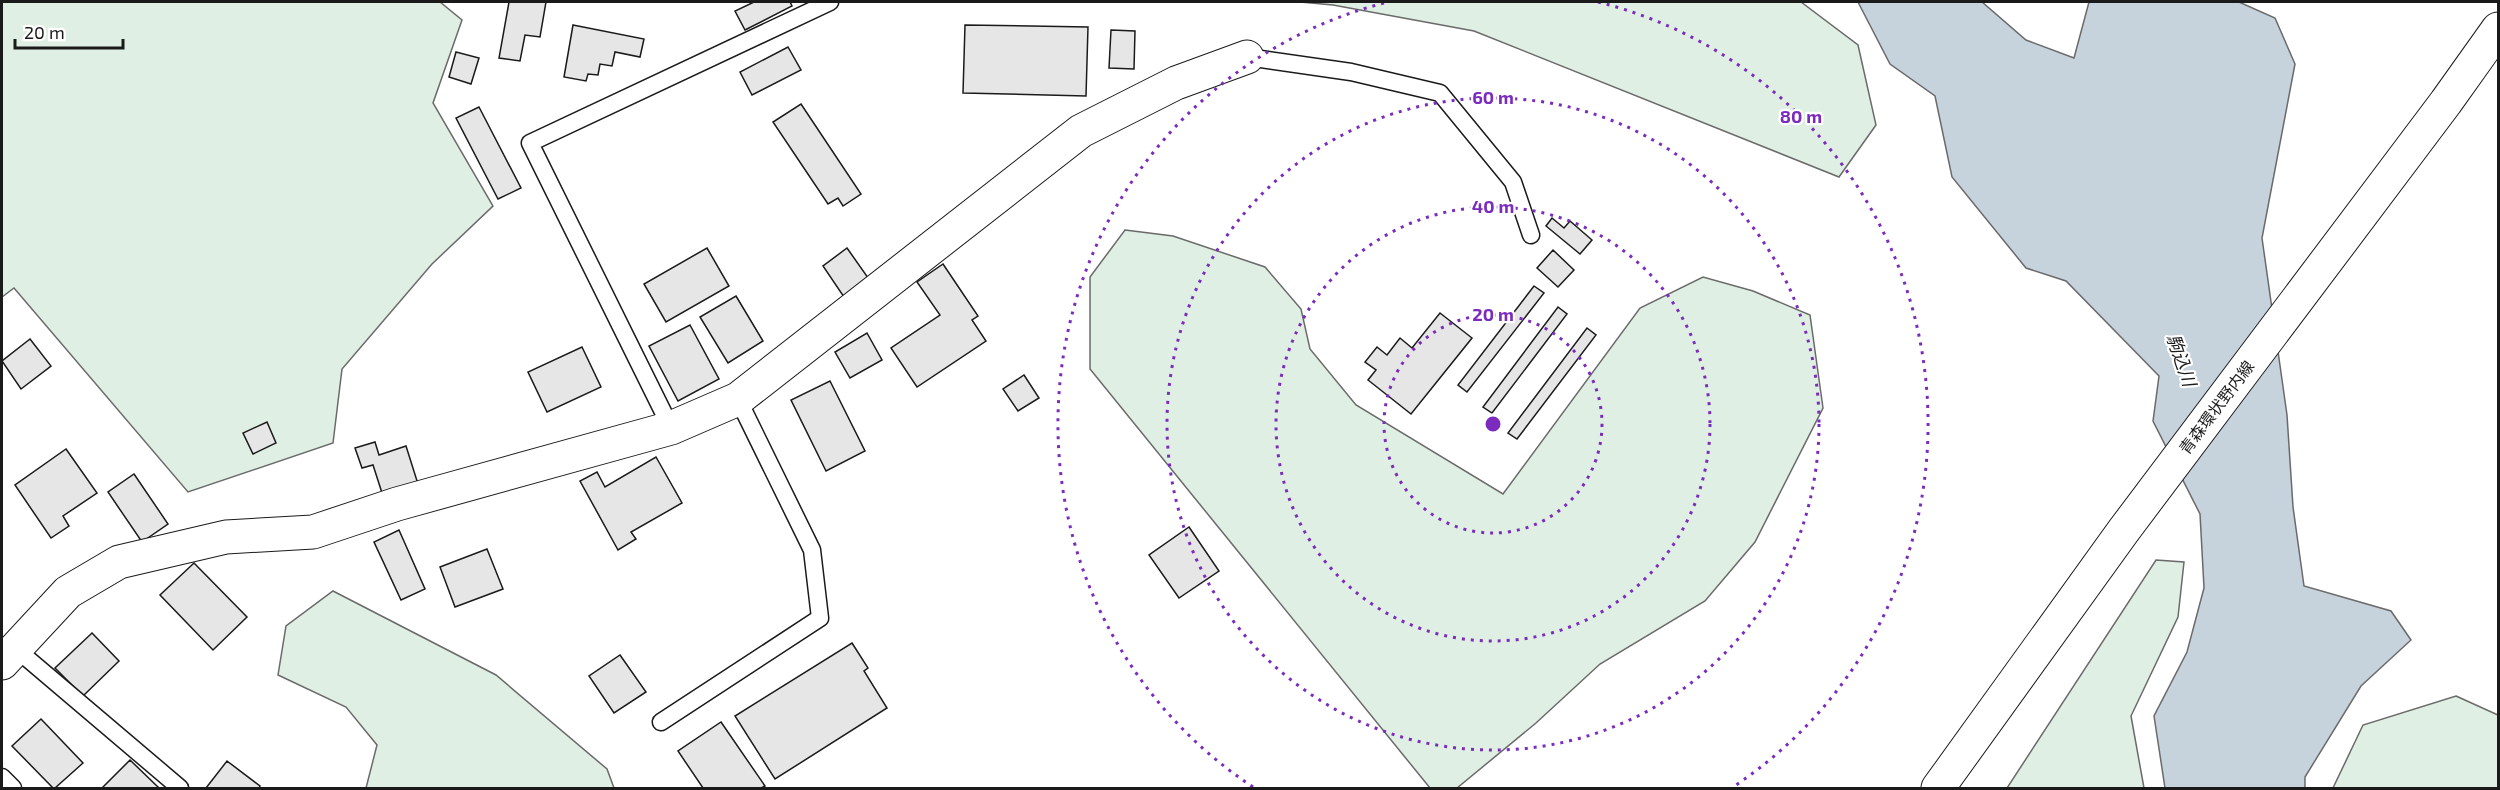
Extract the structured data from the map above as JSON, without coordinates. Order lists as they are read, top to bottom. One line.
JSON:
{"streets":{"street":["青森環状野内線"]},"water":["駒込川"],"scale_bar":"20 m","rings":["60 m","80 m","40 m","20 m"]}
